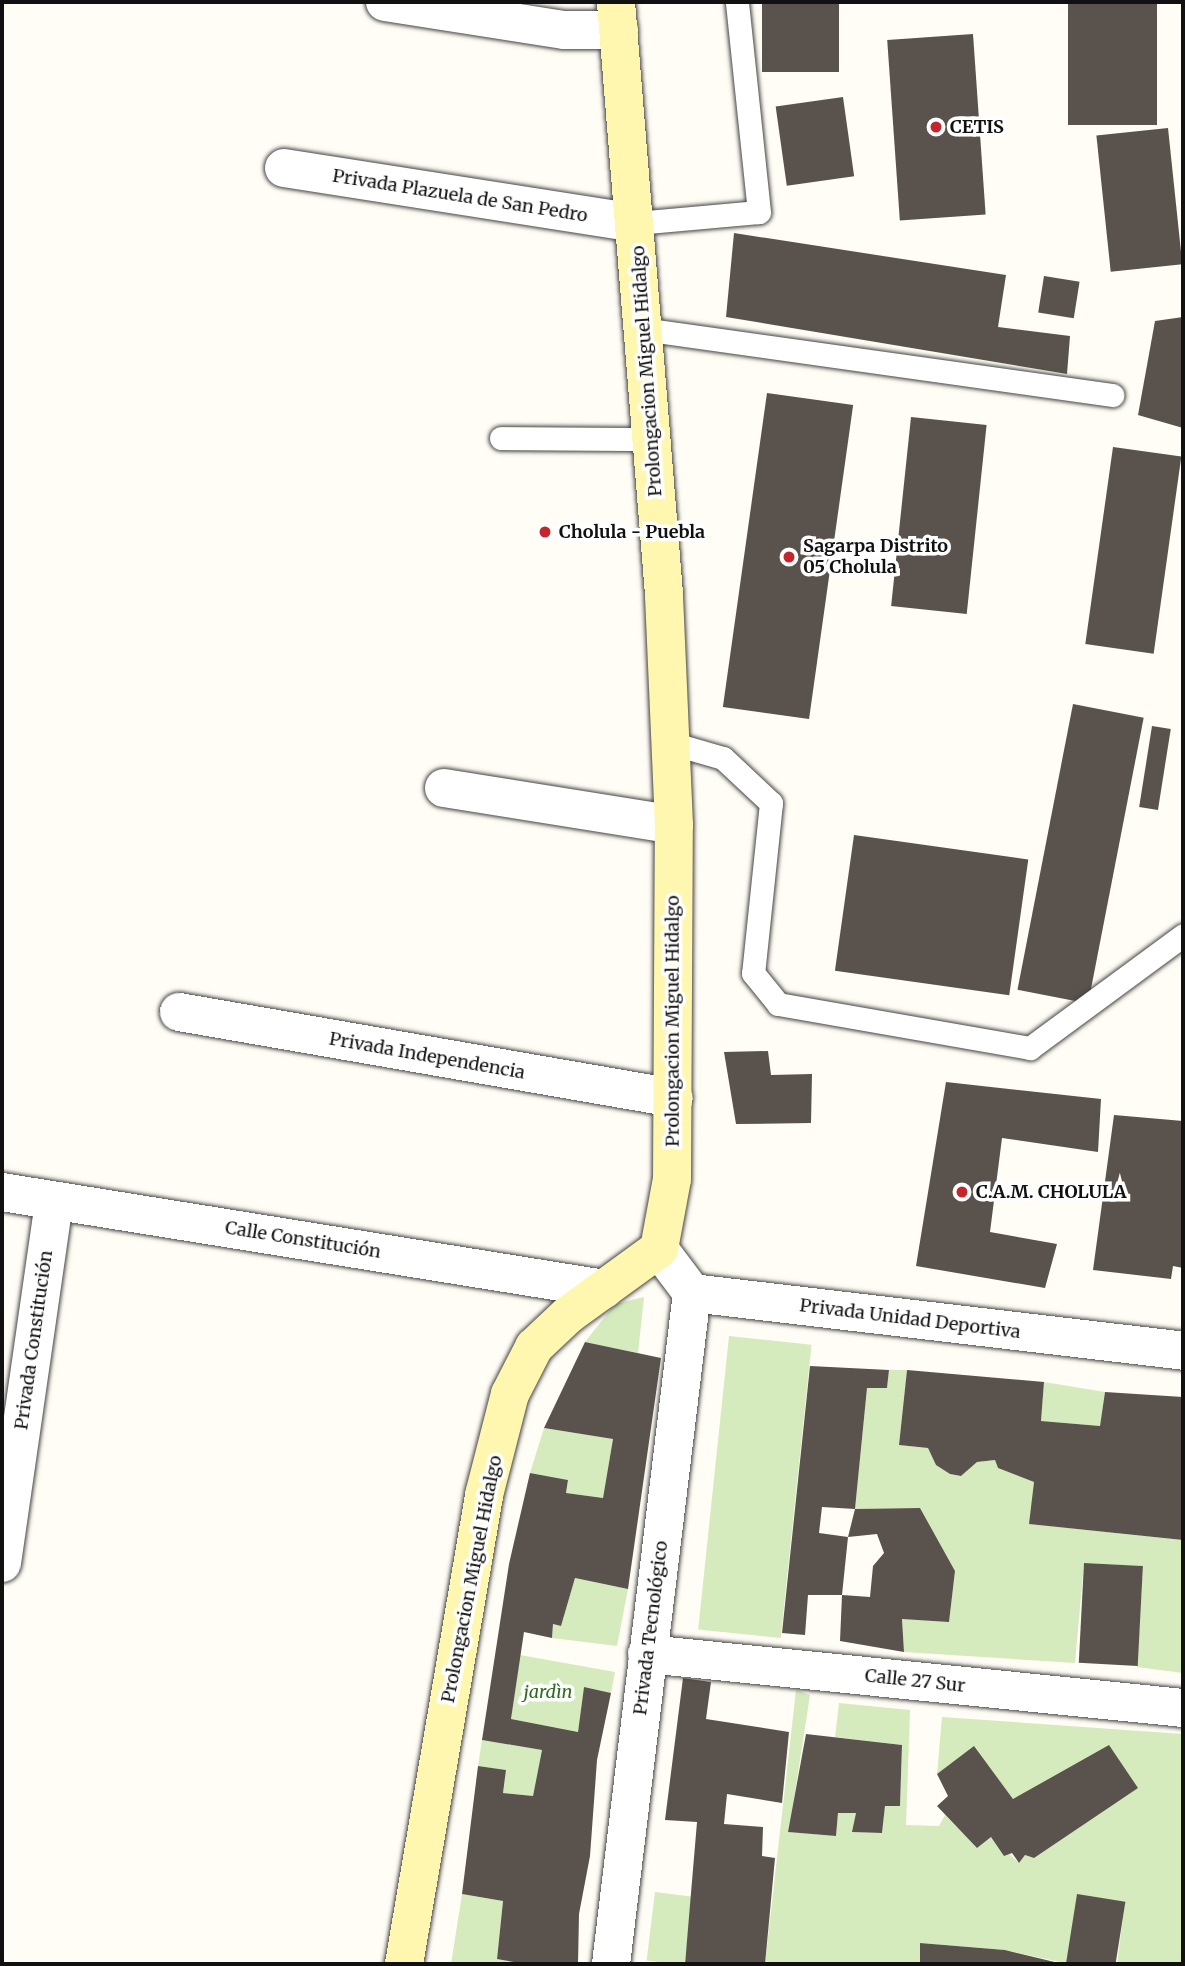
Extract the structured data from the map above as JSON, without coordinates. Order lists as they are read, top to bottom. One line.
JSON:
{"streets":{"street":["Privada Plazuela de San Pedro","Prolongacion Miguel Hidalgo","Privada Independencia","Calle Constitución","Privada Unidad Deportiva","Privada Constitución","Privada Tecnológico","Calle 27 Sur"]},"crossings":[["Privada Plazuela de San Pedro","Prolongacion Miguel Hidalgo"],["Prolongacion Miguel Hidalgo","Privada Independencia"],["Prolongacion Miguel Hidalgo","Calle Constitución"],["Calle Constitución","Privada Constitución"],["Privada Unidad Deportiva","Privada Tecnológico"],["Privada Tecnológico","Calle 27 Sur"]],"parks":["jardìn"],"places":["CETIS","Cholula - Puebla","Sagarpa Distrito 05 Cholula","C.A.M. CHOLULA"]}
